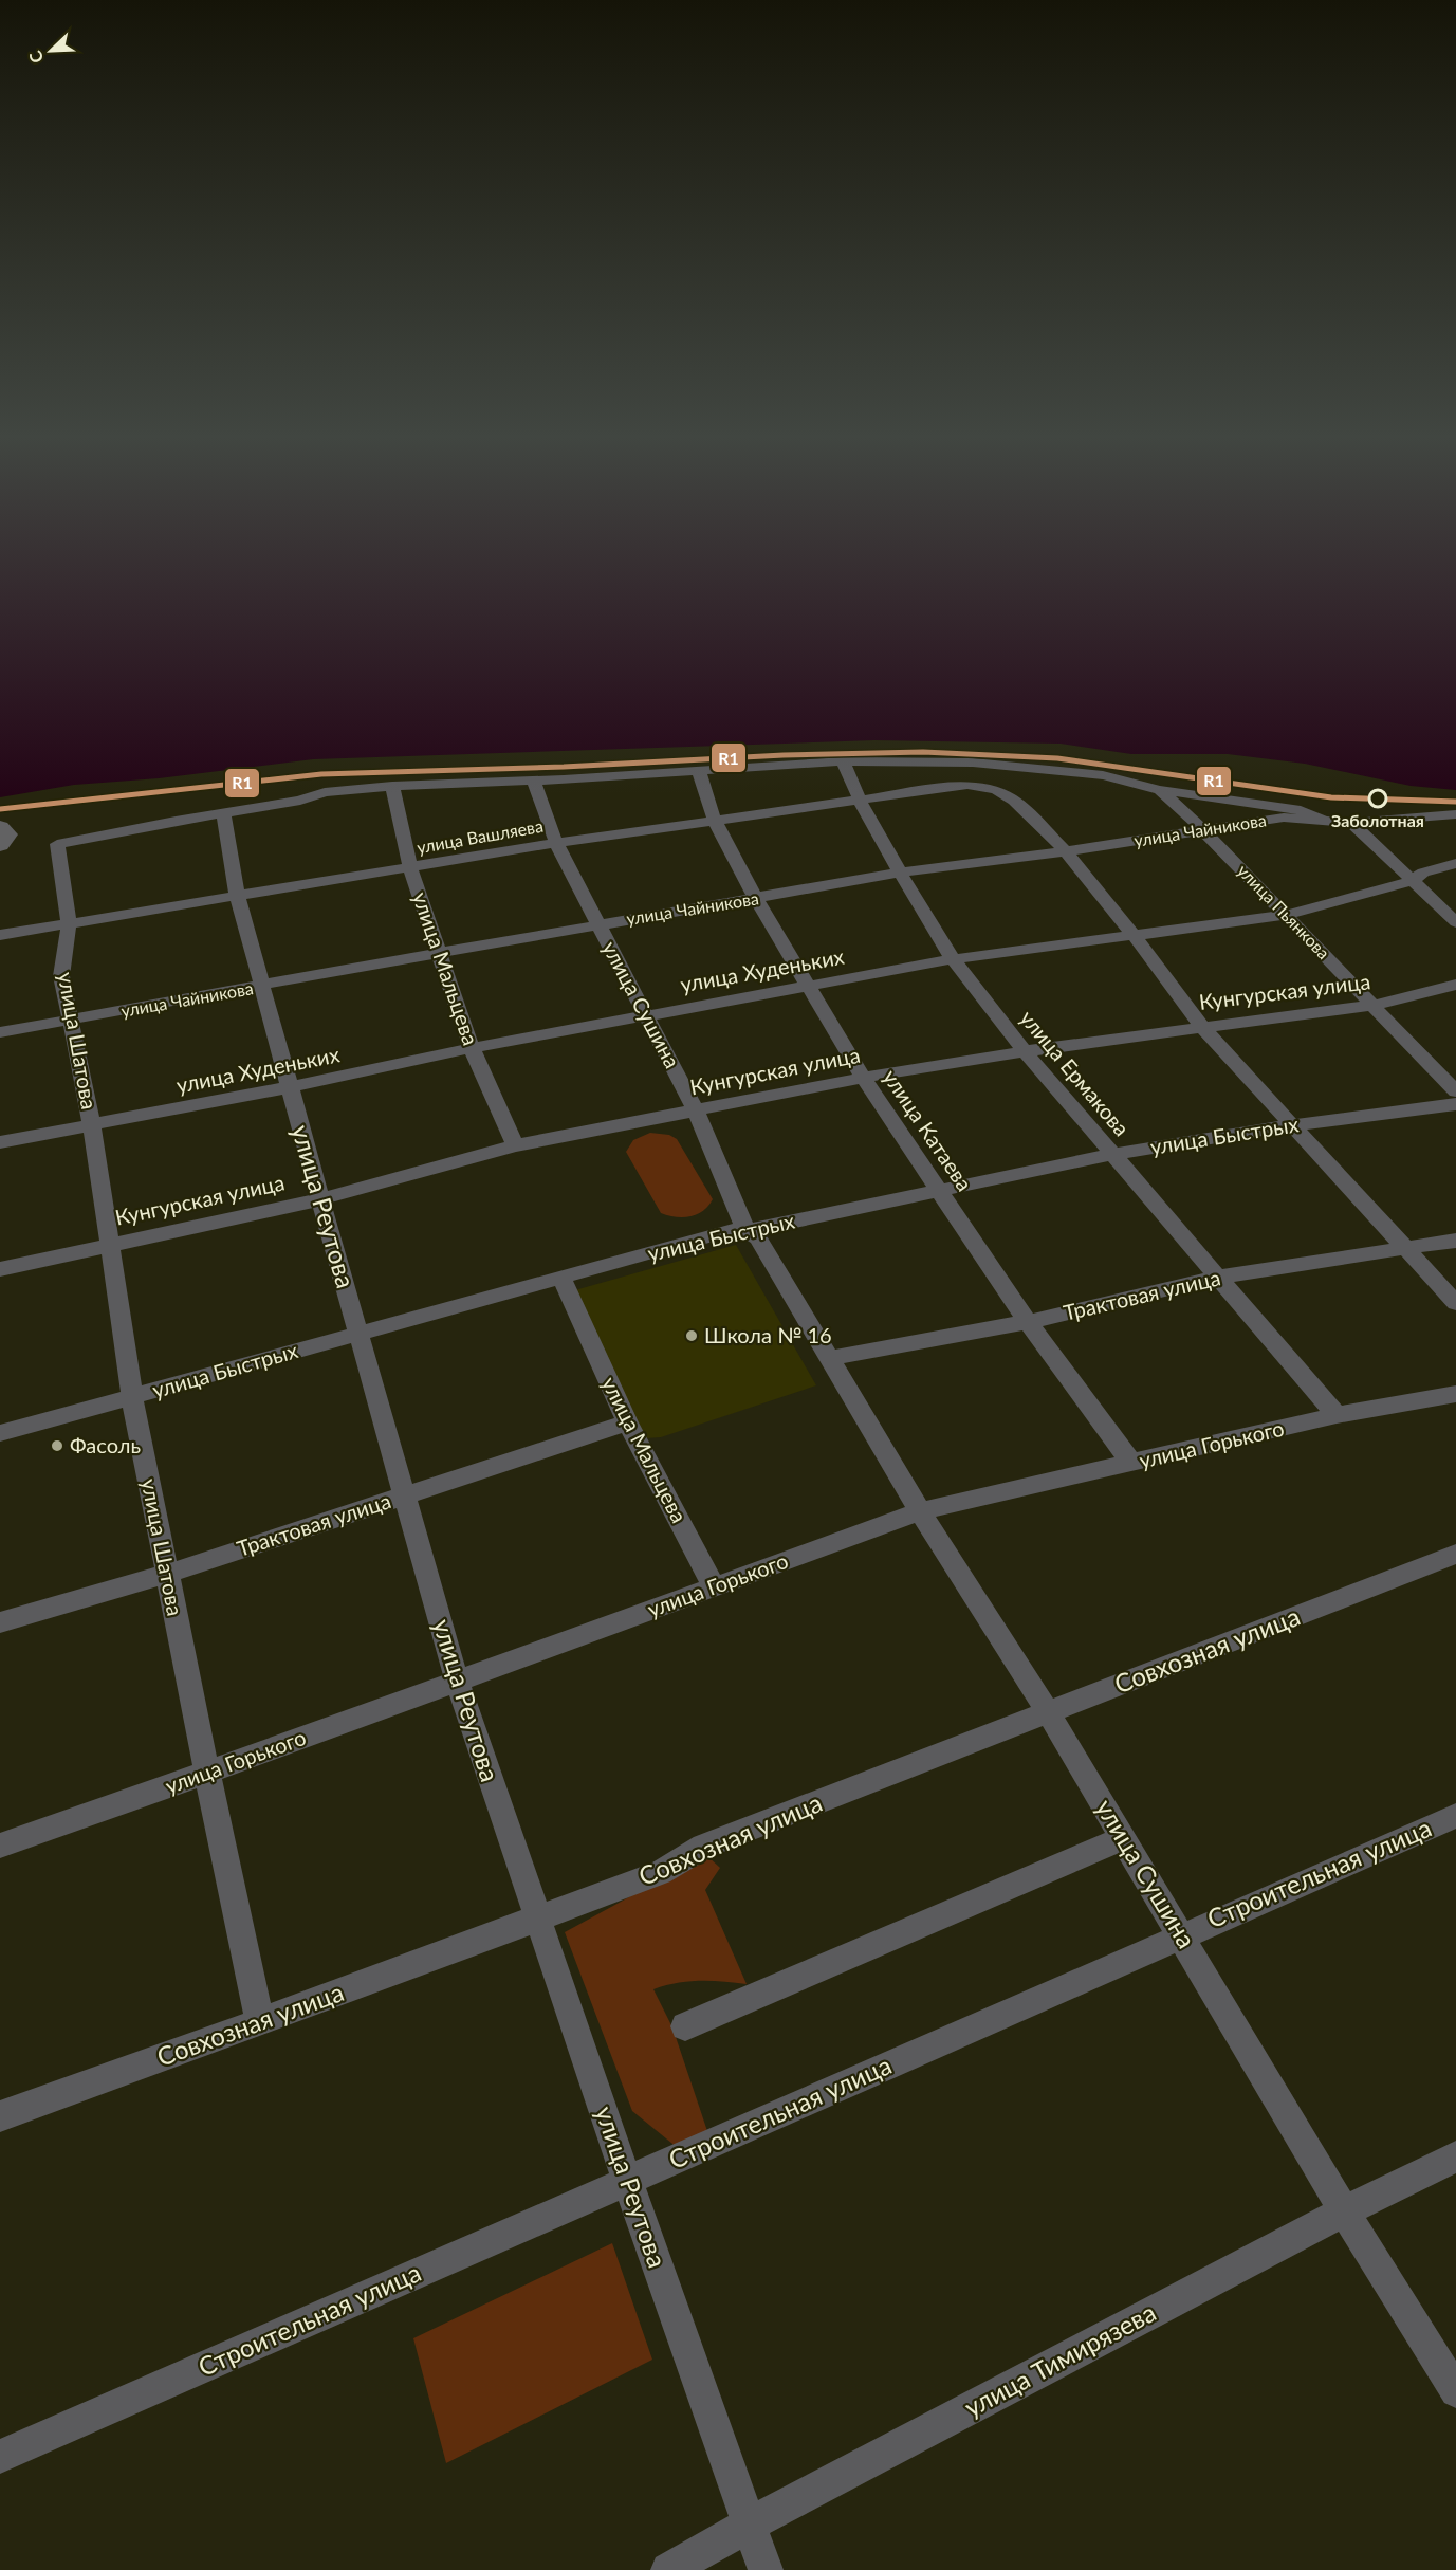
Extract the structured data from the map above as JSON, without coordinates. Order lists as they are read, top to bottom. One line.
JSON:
{"streets":{"street":["улица Чайникова","улица Вашляева","улица Пьянкова","улица Мальцева","улица Худеньких","Кунгурская улица","улица Сушина","улица Шатова","улица Ермакова","улица Катаева","улица Быстрых","улица Реутова","Трактовая улица","улица Горького","Совхозная улица","Строительная улица","улица Тимирязева"]},"crossings":[["улица Чайникова","улица Вашляева"],["улица Чайникова","улица Пьянкова"],["улица Чайникова","улица Мальцева"],["улица Чайникова","улица Сушина"],["улица Чайникова","улица Шатова"],["улица Чайникова","улица Ермакова"],["улица Чайникова","улица Катаева"],["улица Чайникова","улица Реутова"],["улица Вашляева","улица Мальцева"],["улица Вашляева","улица Сушина"],["улица Вашляева","улица Шатова"],["улица Вашляева","улица Ермакова"],["улица Вашляева","улица Катаева"],["улица Вашляева","улица Реутова"],["улица Пьянкова","улица Худеньких"],["улица Пьянкова","Кунгурская улица"],["улица Мальцева","улица Худеньких"],["улица Мальцева","Кунгурская улица"],["улица Мальцева","улица Быстрых"],["улица Мальцева","Трактовая улица"],["улица Мальцева","улица Горького"],["улица Худеньких","улица Сушина"],["улица Худеньких","улица Шатова"],["улица Худеньких","улица Ермакова"],["улица Худеньких","улица Катаева"],["улица Худеньких","улица Реутова"],["Кунгурская улица","улица Сушина"],["Кунгурская улица","улица Шатова"],["Кунгурская улица","улица Ермакова"],["Кунгурская улица","улица Катаева"],["Кунгурская улица","улица Реутова"],["улица Сушина","улица Быстрых"],["улица Сушина","Трактовая улица"],["улица Сушина","улица Горького"],["улица Сушина","Совхозная улица"],["улица Сушина","Строительная улица"],["улица Сушина","улица Тимирязева"],["улица Шатова","улица Быстрых"],["улица Шатова","улица Реутова"],["улица Шатова","Трактовая улица"],["улица Шатова","улица Горького"],["улица Шатова","Совхозная улица"],["улица Ермакова","улица Быстрых"],["улица Ермакова","Трактовая улица"],["улица Ермакова","улица Горького"],["улица Катаева","улица Быстрых"],["улица Катаева","Трактовая улица"],["улица Катаева","улица Горького"],["улица Быстрых","улица Реутова"],["улица Реутова","Трактовая улица"],["улица Реутова","улица Горького"],["улица Реутова","Совхозная улица"],["улица Реутова","Строительная улица"],["улица Реутова","улица Тимирязева"]],"places":["Заболотная","Школа № 16","Фасоль"],"lines":["transit line R1"],"north":"bottom left"}
